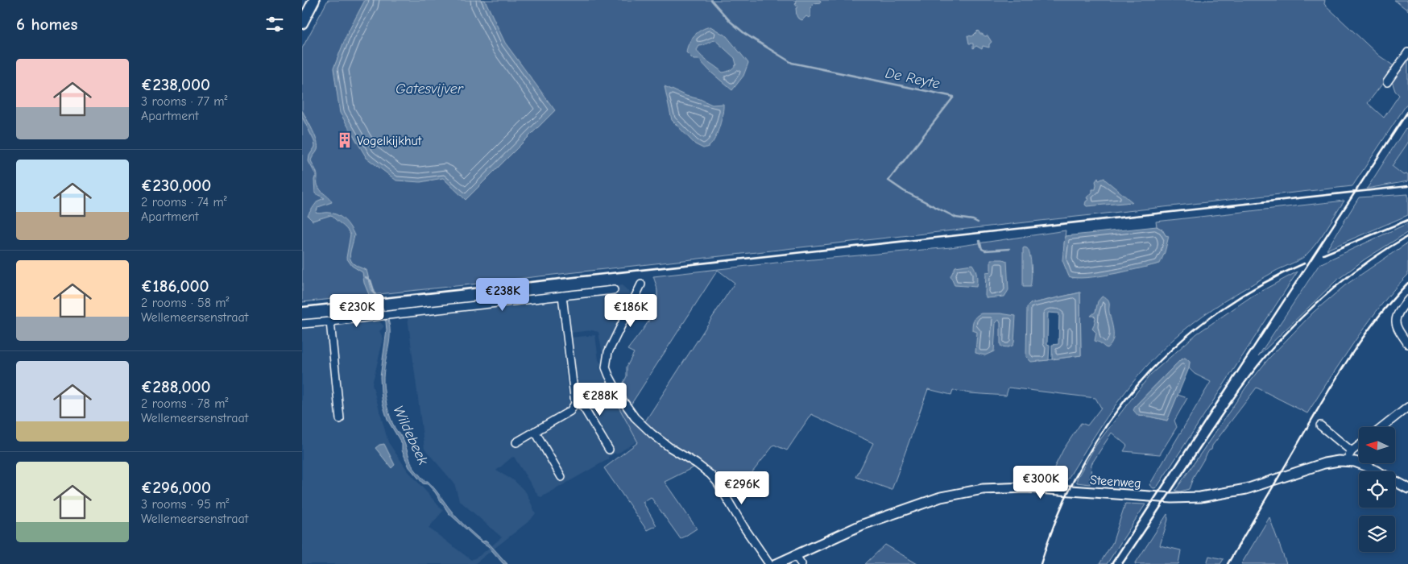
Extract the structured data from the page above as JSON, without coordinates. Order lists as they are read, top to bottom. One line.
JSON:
{"streets":{"main road":["Steenweg"]},"water":["De Reyte","Gatesvijver","Wildebeek"],"places":{"building":["Vogelkijkhut"]},"north":"left","page":{"heading":"6 homes","list":[{"name":"€238,000","note":"3 rooms · 77 m² · Apartment"},{"name":"€230,000","note":"2 rooms · 74 m² · Apartment"},{"name":"€186,000","note":"2 rooms · 58 m² · Wellemeersenstraat"},{"name":"€288,000","note":"2 rooms · 78 m² · Wellemeersenstraat"},{"name":"€296,000","note":"3 rooms · 95 m² · Wellemeersenstraat"}],"price":["€238K","€230K","€186K","€288K","€300K","€296K"]}}
